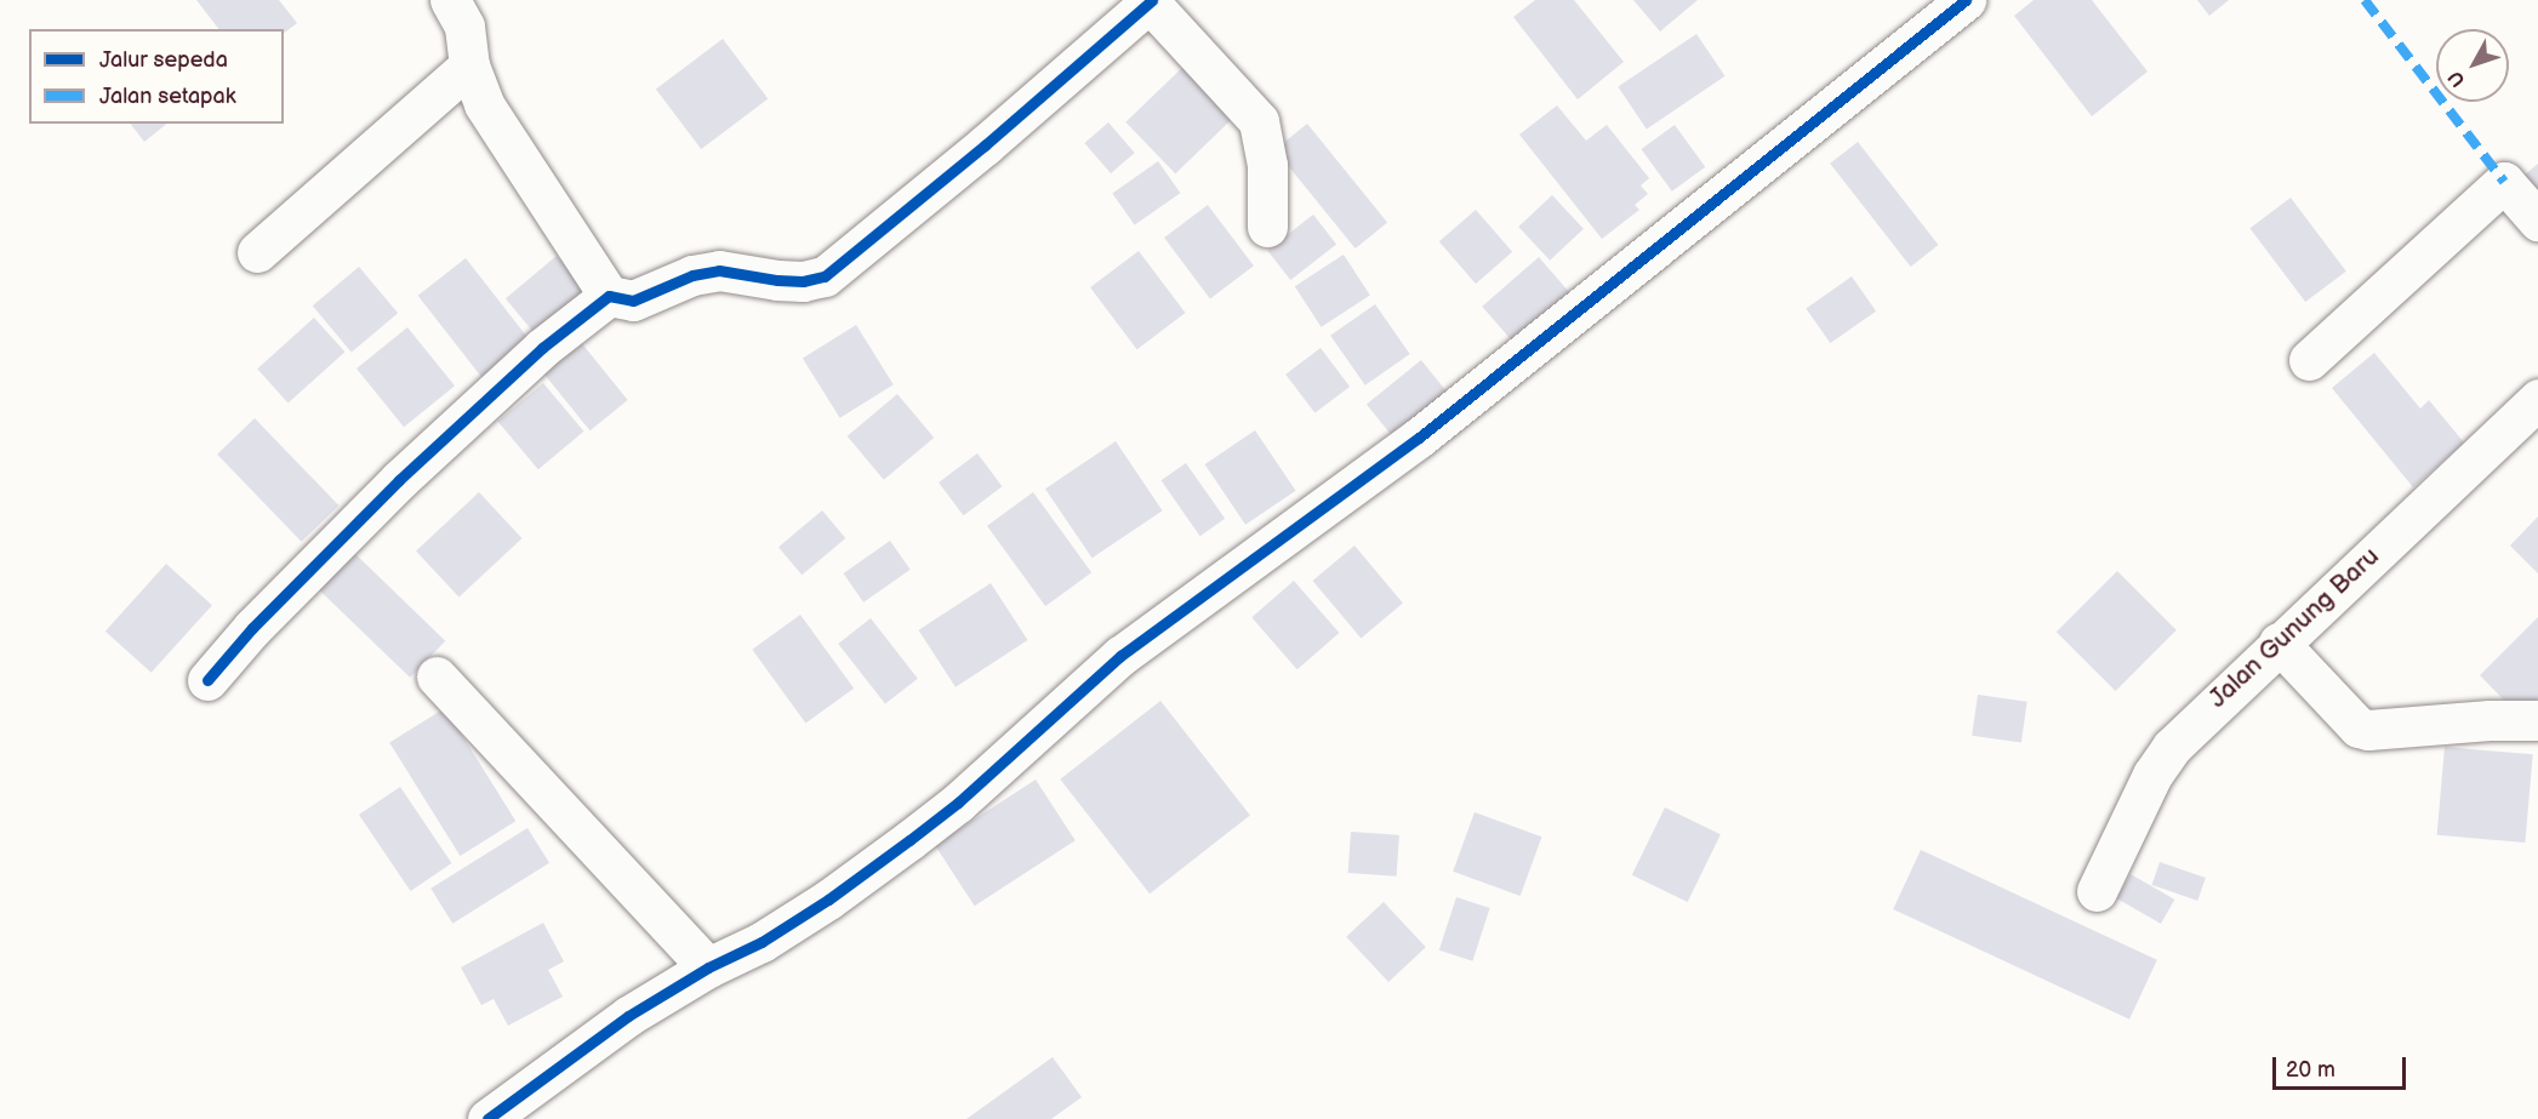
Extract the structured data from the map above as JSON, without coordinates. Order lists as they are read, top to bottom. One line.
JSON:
{"streets":{"street":["Jalan Gunung Baru"]},"legend":["Jalur sepeda","Jalan setapak"],"scale_bar":"20 m","north":"bottom left"}
